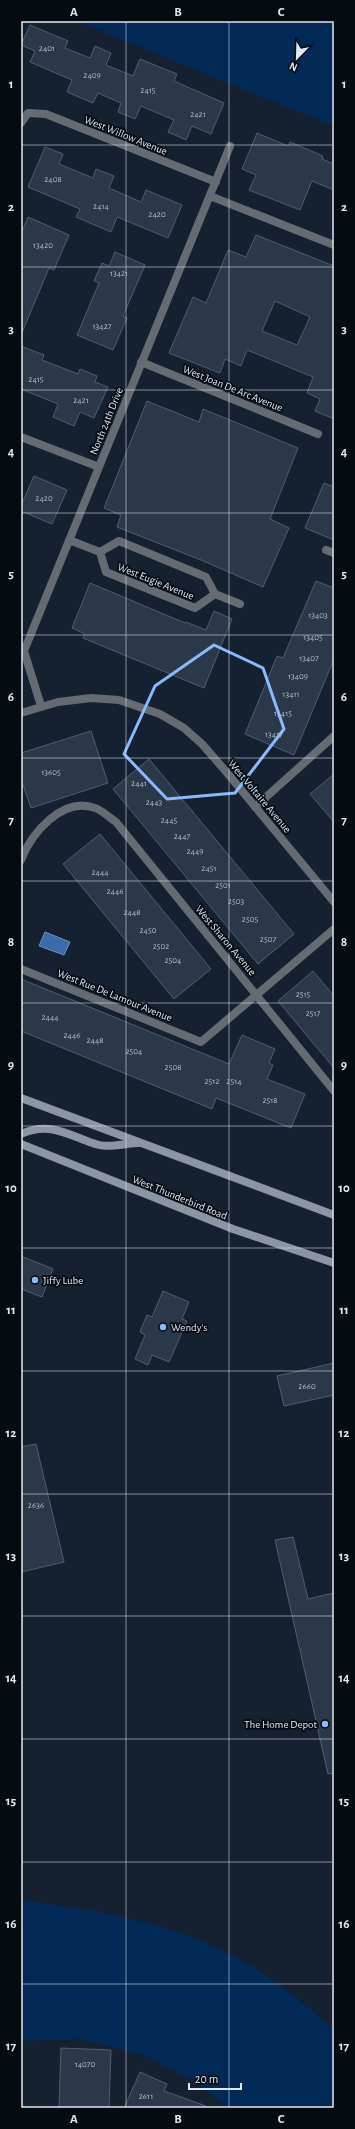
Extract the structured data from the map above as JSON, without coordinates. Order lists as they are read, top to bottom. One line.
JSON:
{"streets":{"main road":["West Thunderbird Road"],"street":["West Willow Avenue","West Joan De Arc Avenue","North 24th Drive","West Eugie Avenue","West Voltaire Avenue","West Sharon Avenue","West Rue De Lamour Avenue"]},"crossings":[["West Willow Avenue","North 24th Drive"],["West Joan De Arc Avenue","North 24th Drive"],["North 24th Drive","West Voltaire Avenue"],["West Sharon Avenue","West Rue De Lamour Avenue"]],"places":["Jiffy Lube","Wendy's","The Home Depot"],"house_numbers":["2401","2409","2415","2421","2408","2414","2420","13420","13421","13427","2415","2421","2420","13403","13405","13407","13409","13411","13415","13417","13605","2441","2443","2445","2447","2449","2451","2444","2501","2446","2503","2448","2505","2450","2507","2502","2504","2515","2517","2444","2446","2448","2504","2508","2512","2514","2518","2660","2636","14070","2611"],"scale_bar":"20 m","north":"bottom left","grid":{"columns":["A","B","C"],"rows":["1","2","3","4","5","6","7","8","9","10","11","12","13","14","15","16","17"]}}
